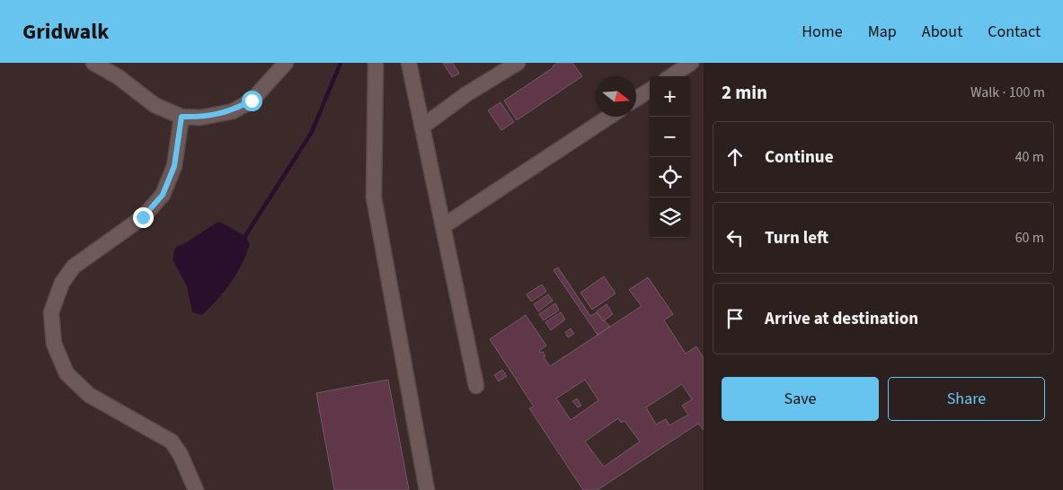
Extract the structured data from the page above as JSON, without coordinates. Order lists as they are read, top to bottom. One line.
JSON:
{"north":"right","page":{"header":"Gridwalk","nav":["Home","Map","About","Contact"],"heading":["2 min","Walk · 100 m"],"map_buttons":["+","−"],"list":[["Continue","40 m"],["Turn left","60 m"],"Arrive at destination"],"buttons":["Save","Share"]}}
